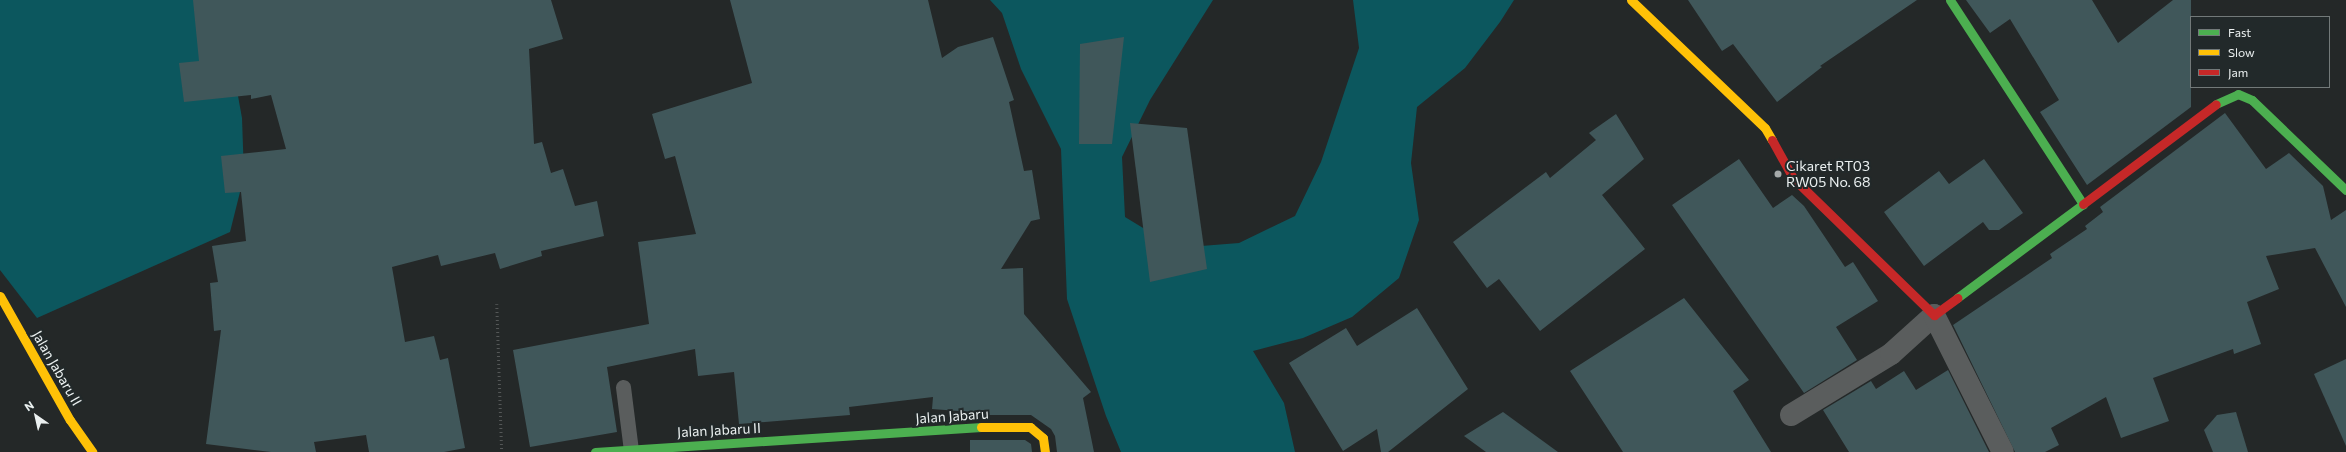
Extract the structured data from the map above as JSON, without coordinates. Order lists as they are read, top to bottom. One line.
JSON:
{"streets":{"street":["Jalan Jabaru II","Jalan Jabaru"]},"crossings":[["Jalan Jabaru II","Jalan Jabaru"]],"places":["Cikaret RT03 RW05 No. 68"],"legend":["Fast","Slow","Jam"],"north":"top left"}
